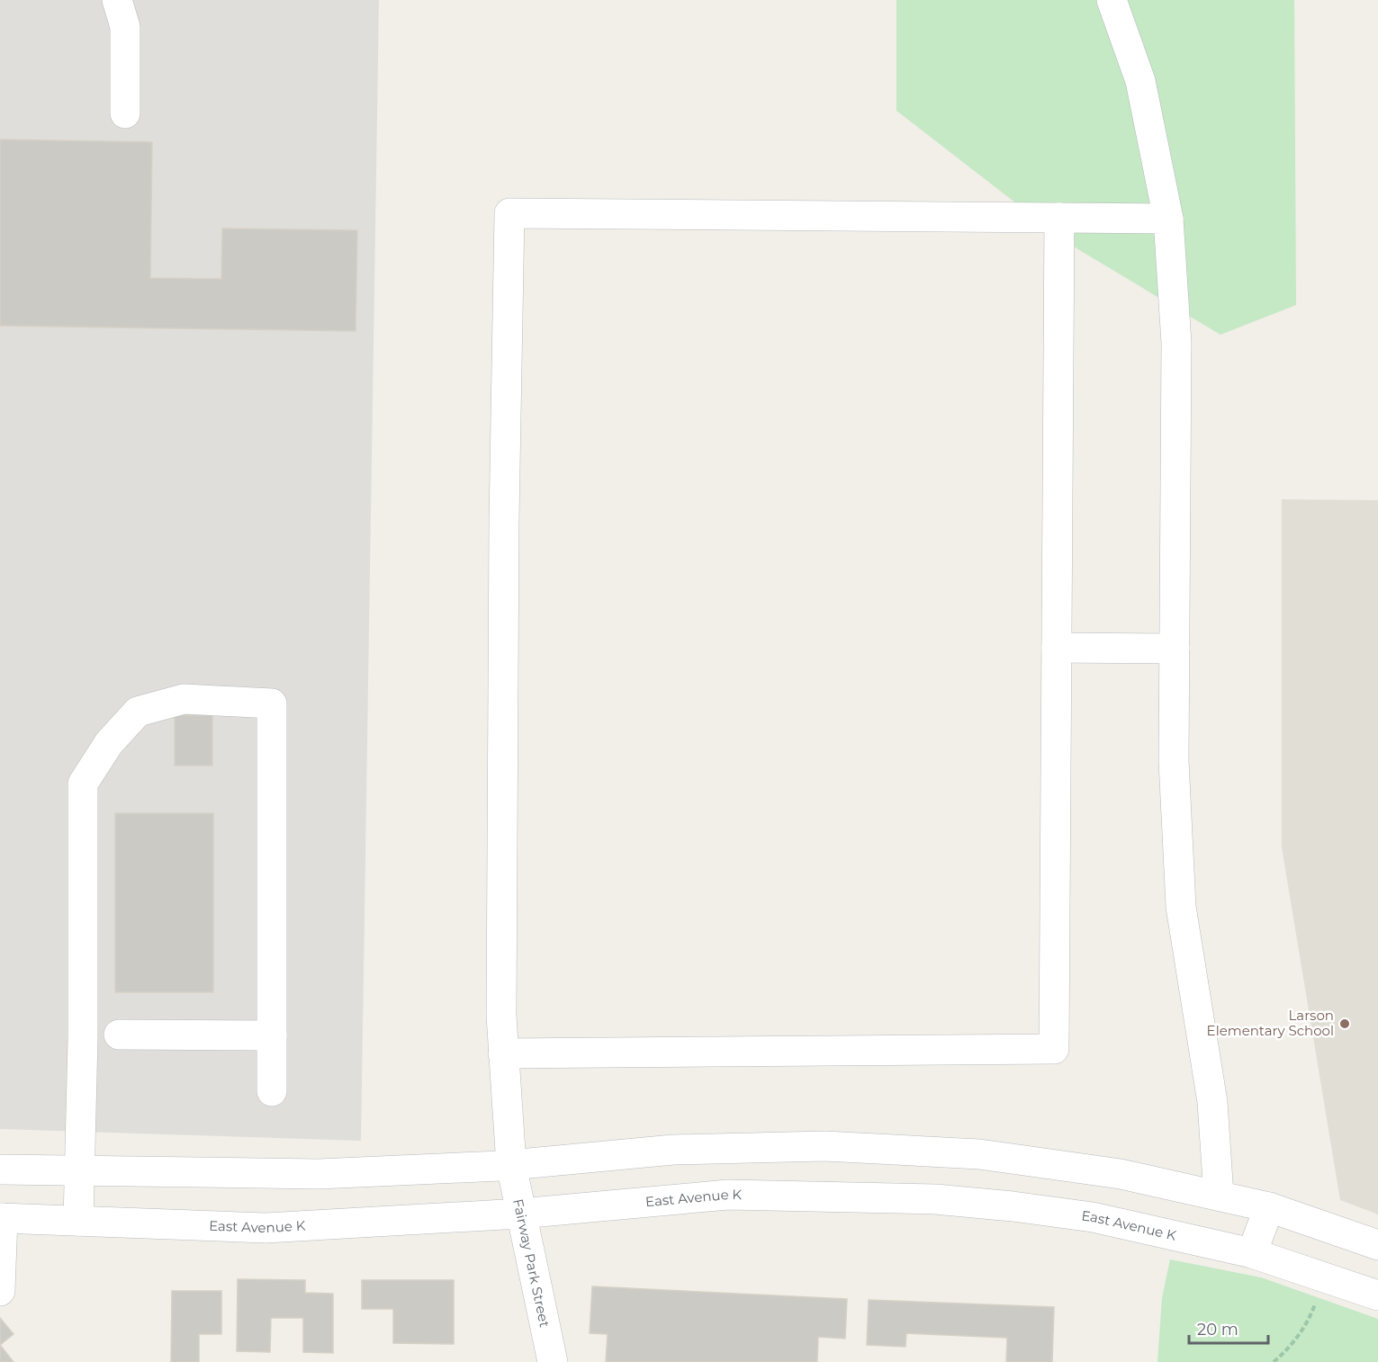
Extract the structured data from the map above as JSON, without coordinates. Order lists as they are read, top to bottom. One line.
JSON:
{"streets":{"street":["East Avenue K","Fairway Park Street"]},"crossings":[["East Avenue K","Fairway Park Street"]],"places":["Larson Elementary School"],"scale_bar":"20 m"}
